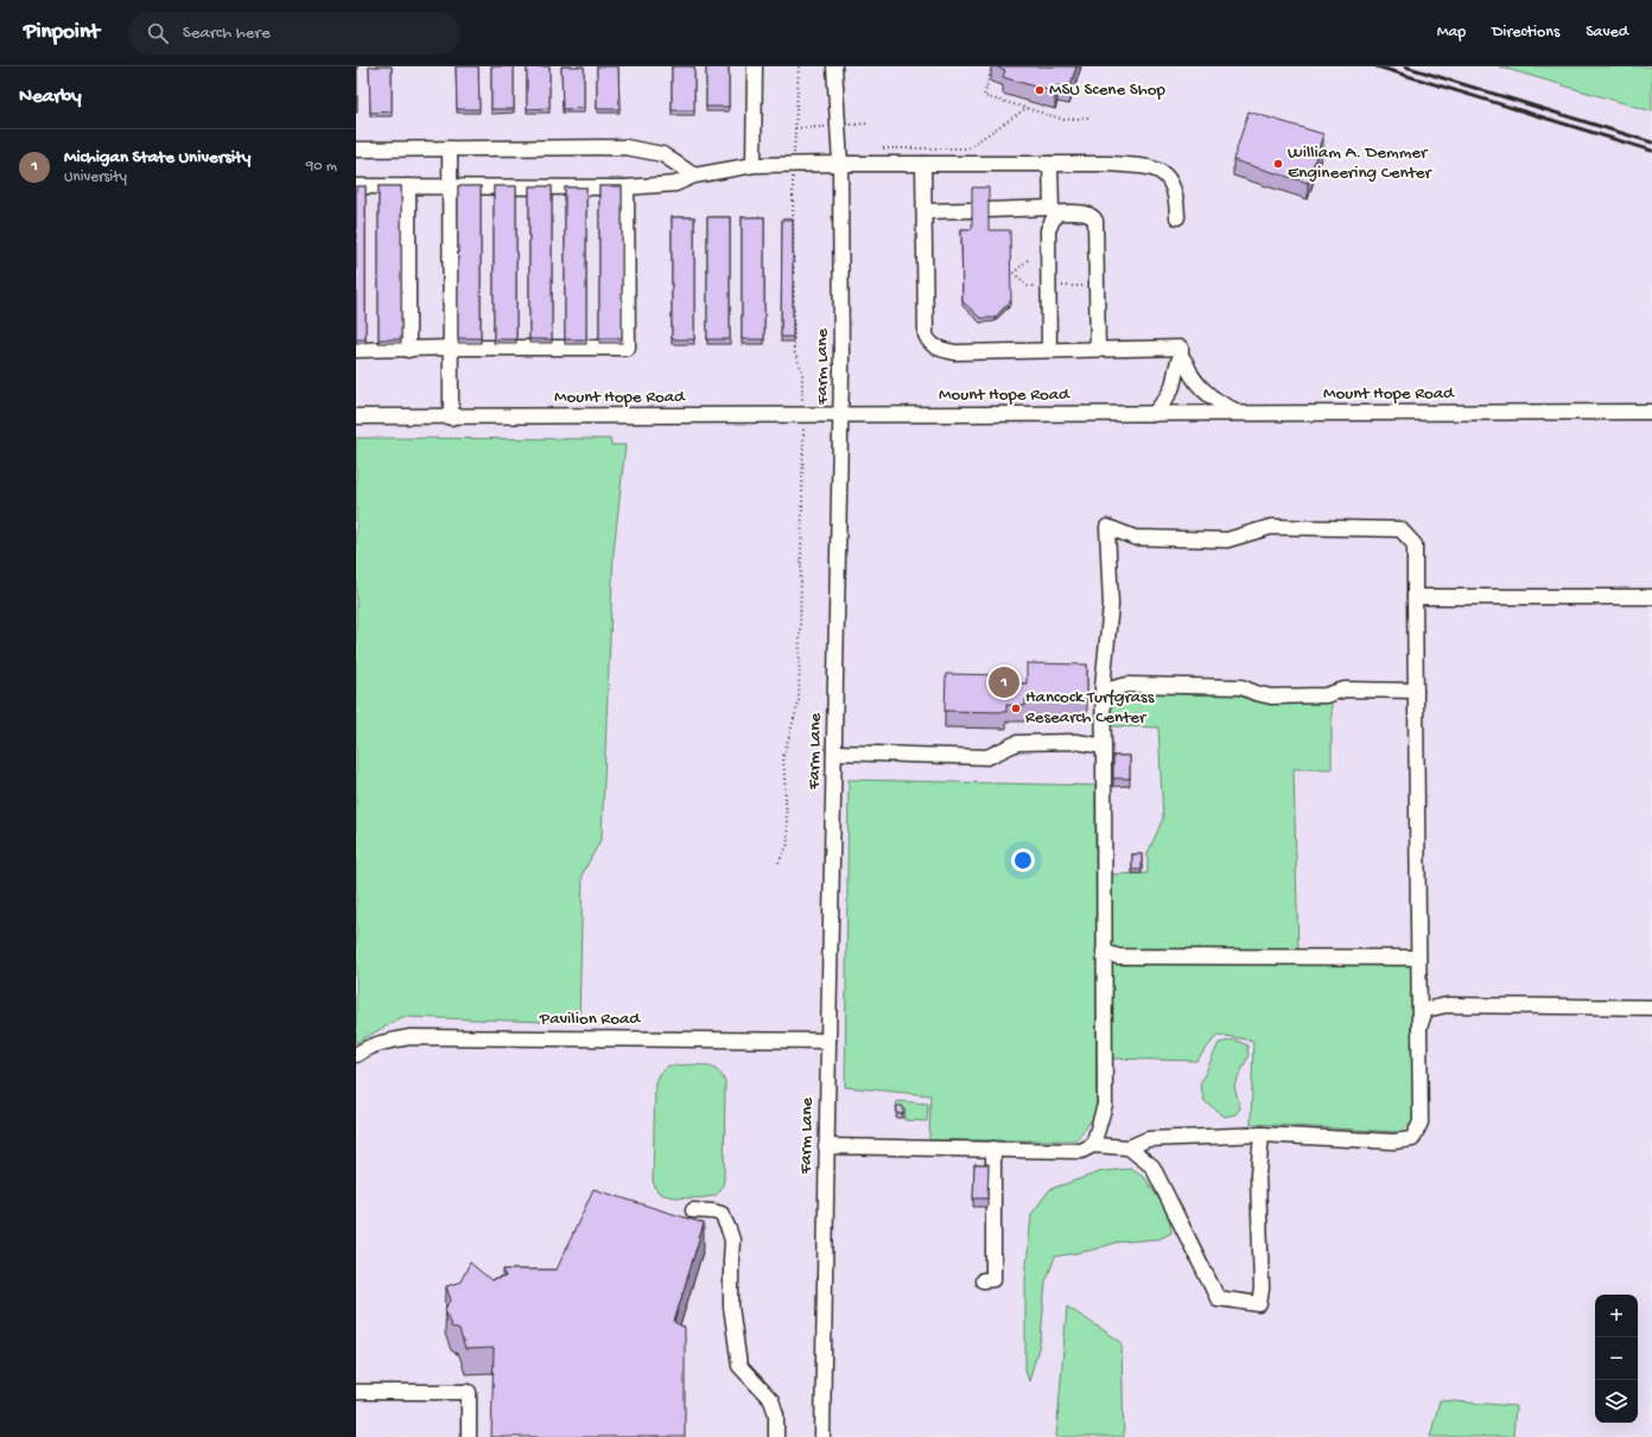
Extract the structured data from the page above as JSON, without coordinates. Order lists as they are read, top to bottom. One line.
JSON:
{"streets":{"street":["Farm Lane","Mount Hope Road","Pavilion Road"]},"crossings":[["Farm Lane","Mount Hope Road"],["Farm Lane","Pavilion Road"]],"places":["MSU Scene Shop","William A. Demmer Engineering Center","Hancock Turfgrass Research Center"],"page":{"header":"Pinpoint","search":"Search here","nav":["Map","Directions","Saved"],"heading":"Nearby","list":[{"mark":"1","name":"Michigan State University","note":"University","value":"90 m"}],"pins":"1","map_buttons":["+","−"]}}
